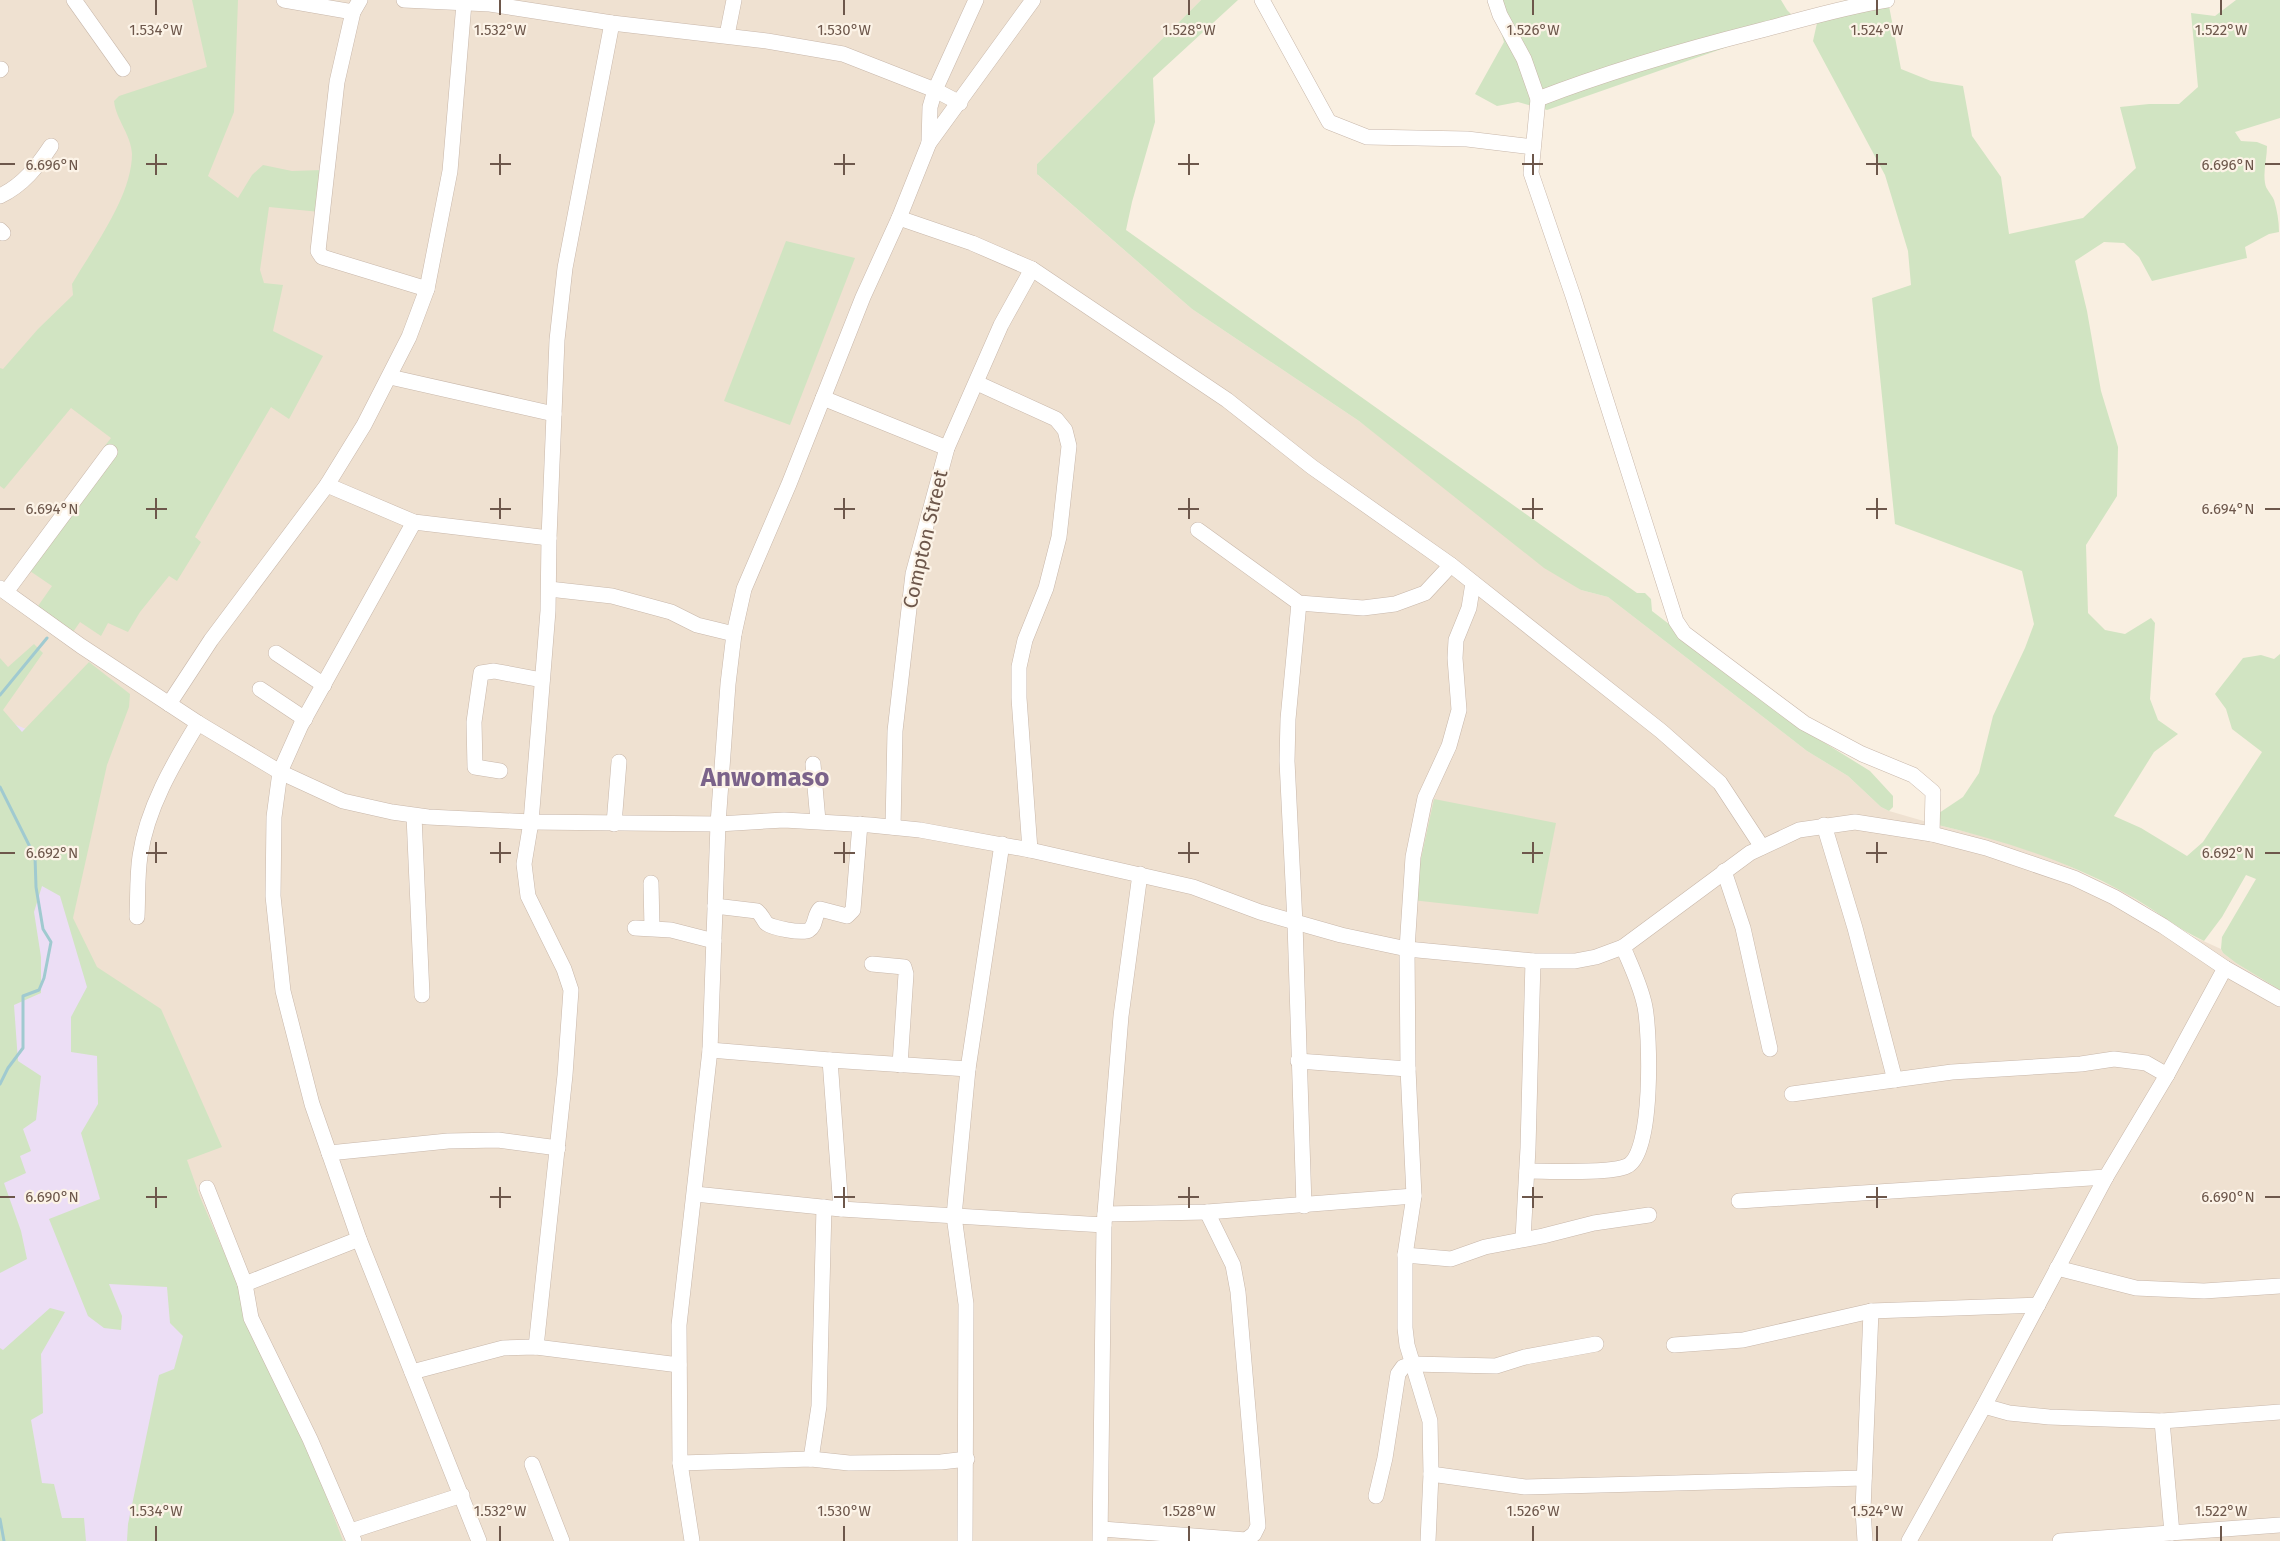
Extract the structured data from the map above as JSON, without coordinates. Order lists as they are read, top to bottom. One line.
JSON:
{"streets":{"street":["Compton Street"]},"districts":["Anwomaso"],"coordinates":["1.534°W","1.532°W","1.530°W","1.528°W","1.526°W","1.524°W","1.522°W","6.696°N","6.694°N","6.692°N","6.690°N"]}
